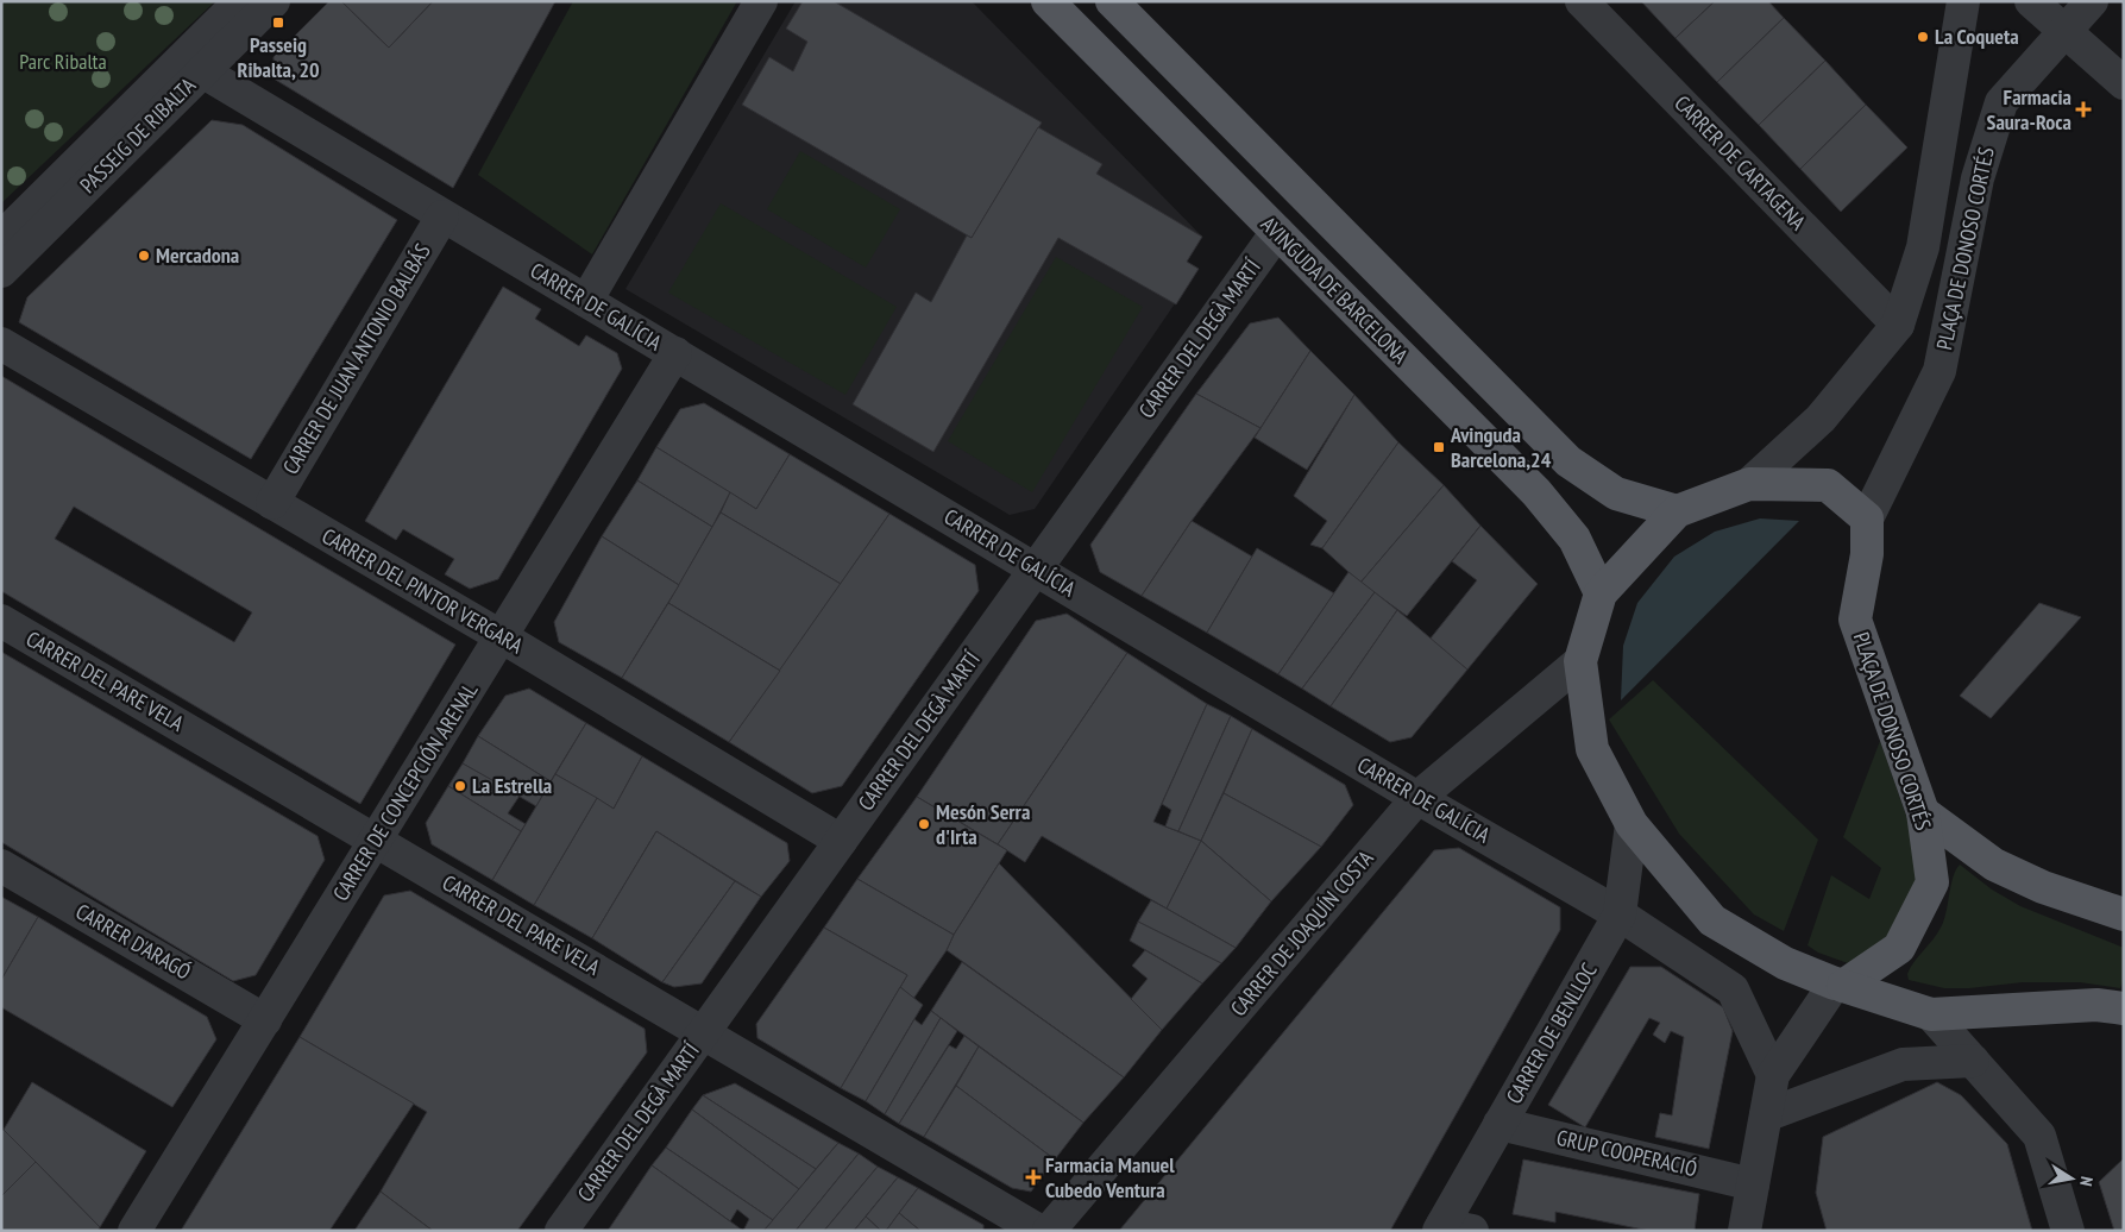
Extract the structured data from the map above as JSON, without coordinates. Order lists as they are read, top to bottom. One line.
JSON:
{"streets":{"main road":["PLAÇA DE DONOSO CORTÉS","AVINGUDA DE BARCELONA"],"street":["PASSEIG DE RIBALTA","CARRER DE CARTAGENA","CARRER DE GALÍCIA","CARRER DEL DEGÀ MARTÍ","CARRER DE JUAN ANTONIO BALBÁS","CARRER DEL PINTOR VERGARA","CARRER DEL PARE VELA","CARRER DE CONCEPCIÓN ARENAL","CARRER DE JOAQUÍN COSTA","CARRER D'ARAGÓ","CARRER DE BENLLOC","GRUP COOPERACIÓ"]},"crossings":[["PASSEIG DE RIBALTA","CARRER DE GALÍCIA"],["CARRER DE CARTAGENA","PLAÇA DE DONOSO CORTÉS"],["PLAÇA DE DONOSO CORTÉS","AVINGUDA DE BARCELONA"],["PLAÇA DE DONOSO CORTÉS","CARRER DE JOAQUÍN COSTA"],["PLAÇA DE DONOSO CORTÉS","CARRER DE BENLLOC"],["AVINGUDA DE BARCELONA","CARRER DEL DEGÀ MARTÍ"],["CARRER DE GALÍCIA","CARRER DEL DEGÀ MARTÍ"],["CARRER DE GALÍCIA","CARRER DE JUAN ANTONIO BALBÁS"],["CARRER DE GALÍCIA","CARRER DE CONCEPCIÓN ARENAL"],["CARRER DE GALÍCIA","CARRER DE JOAQUÍN COSTA"],["CARRER DE GALÍCIA","CARRER DE BENLLOC"],["CARRER DEL DEGÀ MARTÍ","CARRER DEL PINTOR VERGARA"],["CARRER DEL DEGÀ MARTÍ","CARRER DEL PARE VELA"],["CARRER DE JUAN ANTONIO BALBÁS","CARRER DEL PINTOR VERGARA"],["CARRER DEL PINTOR VERGARA","CARRER DE CONCEPCIÓN ARENAL"],["CARRER DEL PARE VELA","CARRER DE CONCEPCIÓN ARENAL"],["CARRER DE CONCEPCIÓN ARENAL","CARRER D'ARAGÓ"],["CARRER DE BENLLOC","GRUP COOPERACIÓ"]],"parks":["Parc Ribalta"],"places":{"transit":["Passeig Ribalta, 20","Avinguda Barcelona,24"],"other":["La Coqueta","Mercadona","La Estrella","Mesón Serra d'Irta"],"health":["Farmacia Saura-Roca","Farmacia Manuel Cubedo Ventura"]},"north":"right"}
